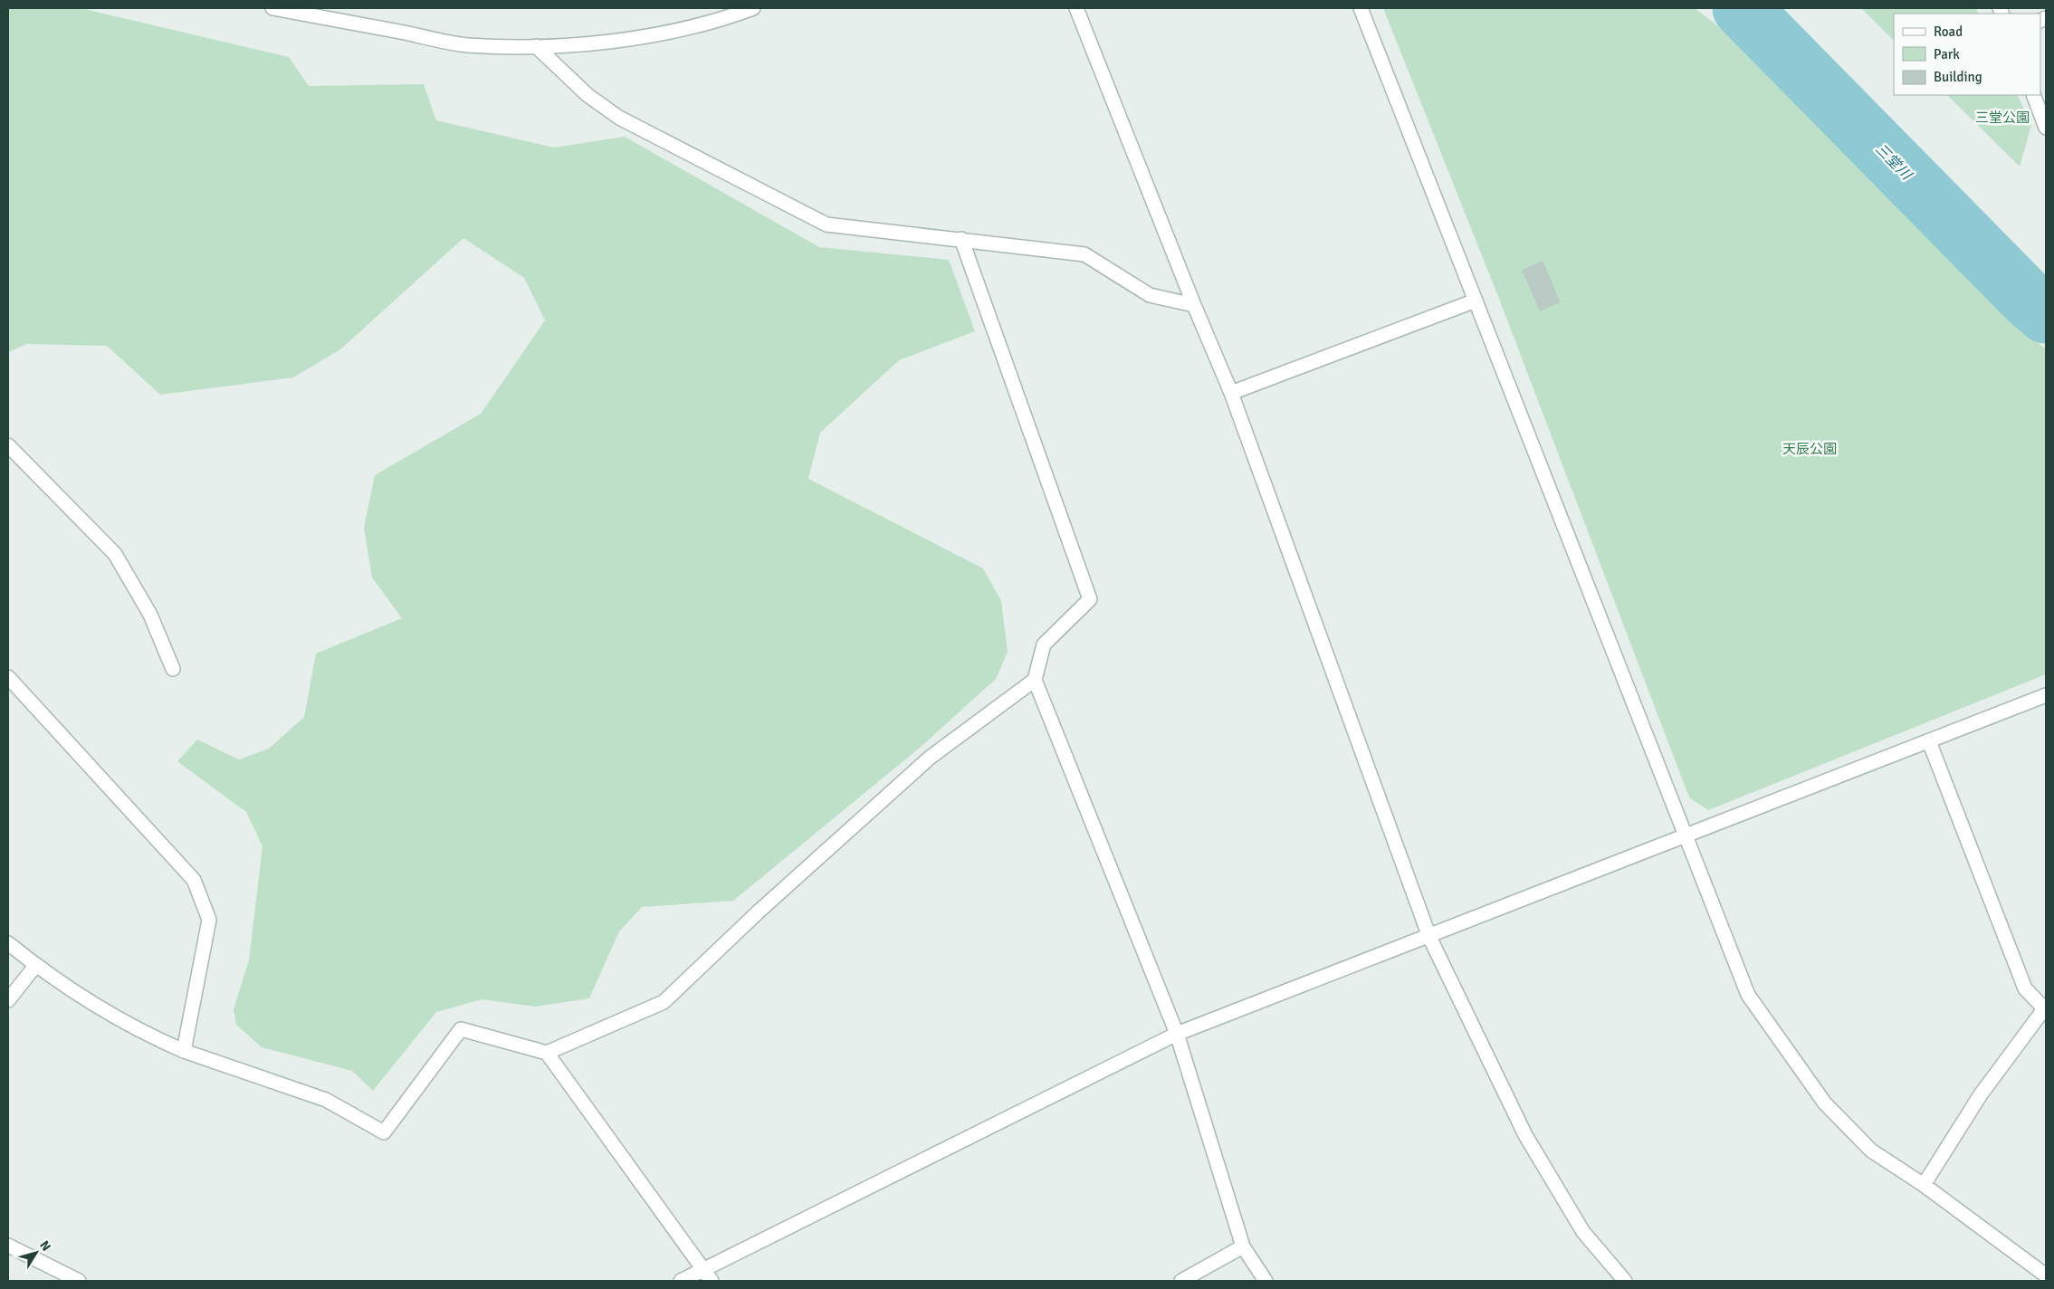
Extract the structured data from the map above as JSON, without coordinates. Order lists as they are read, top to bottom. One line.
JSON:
{"water":["三堂川"],"parks":["三堂公園","天辰公園"],"legend":["Road","Park","Building"],"north":"top right"}
